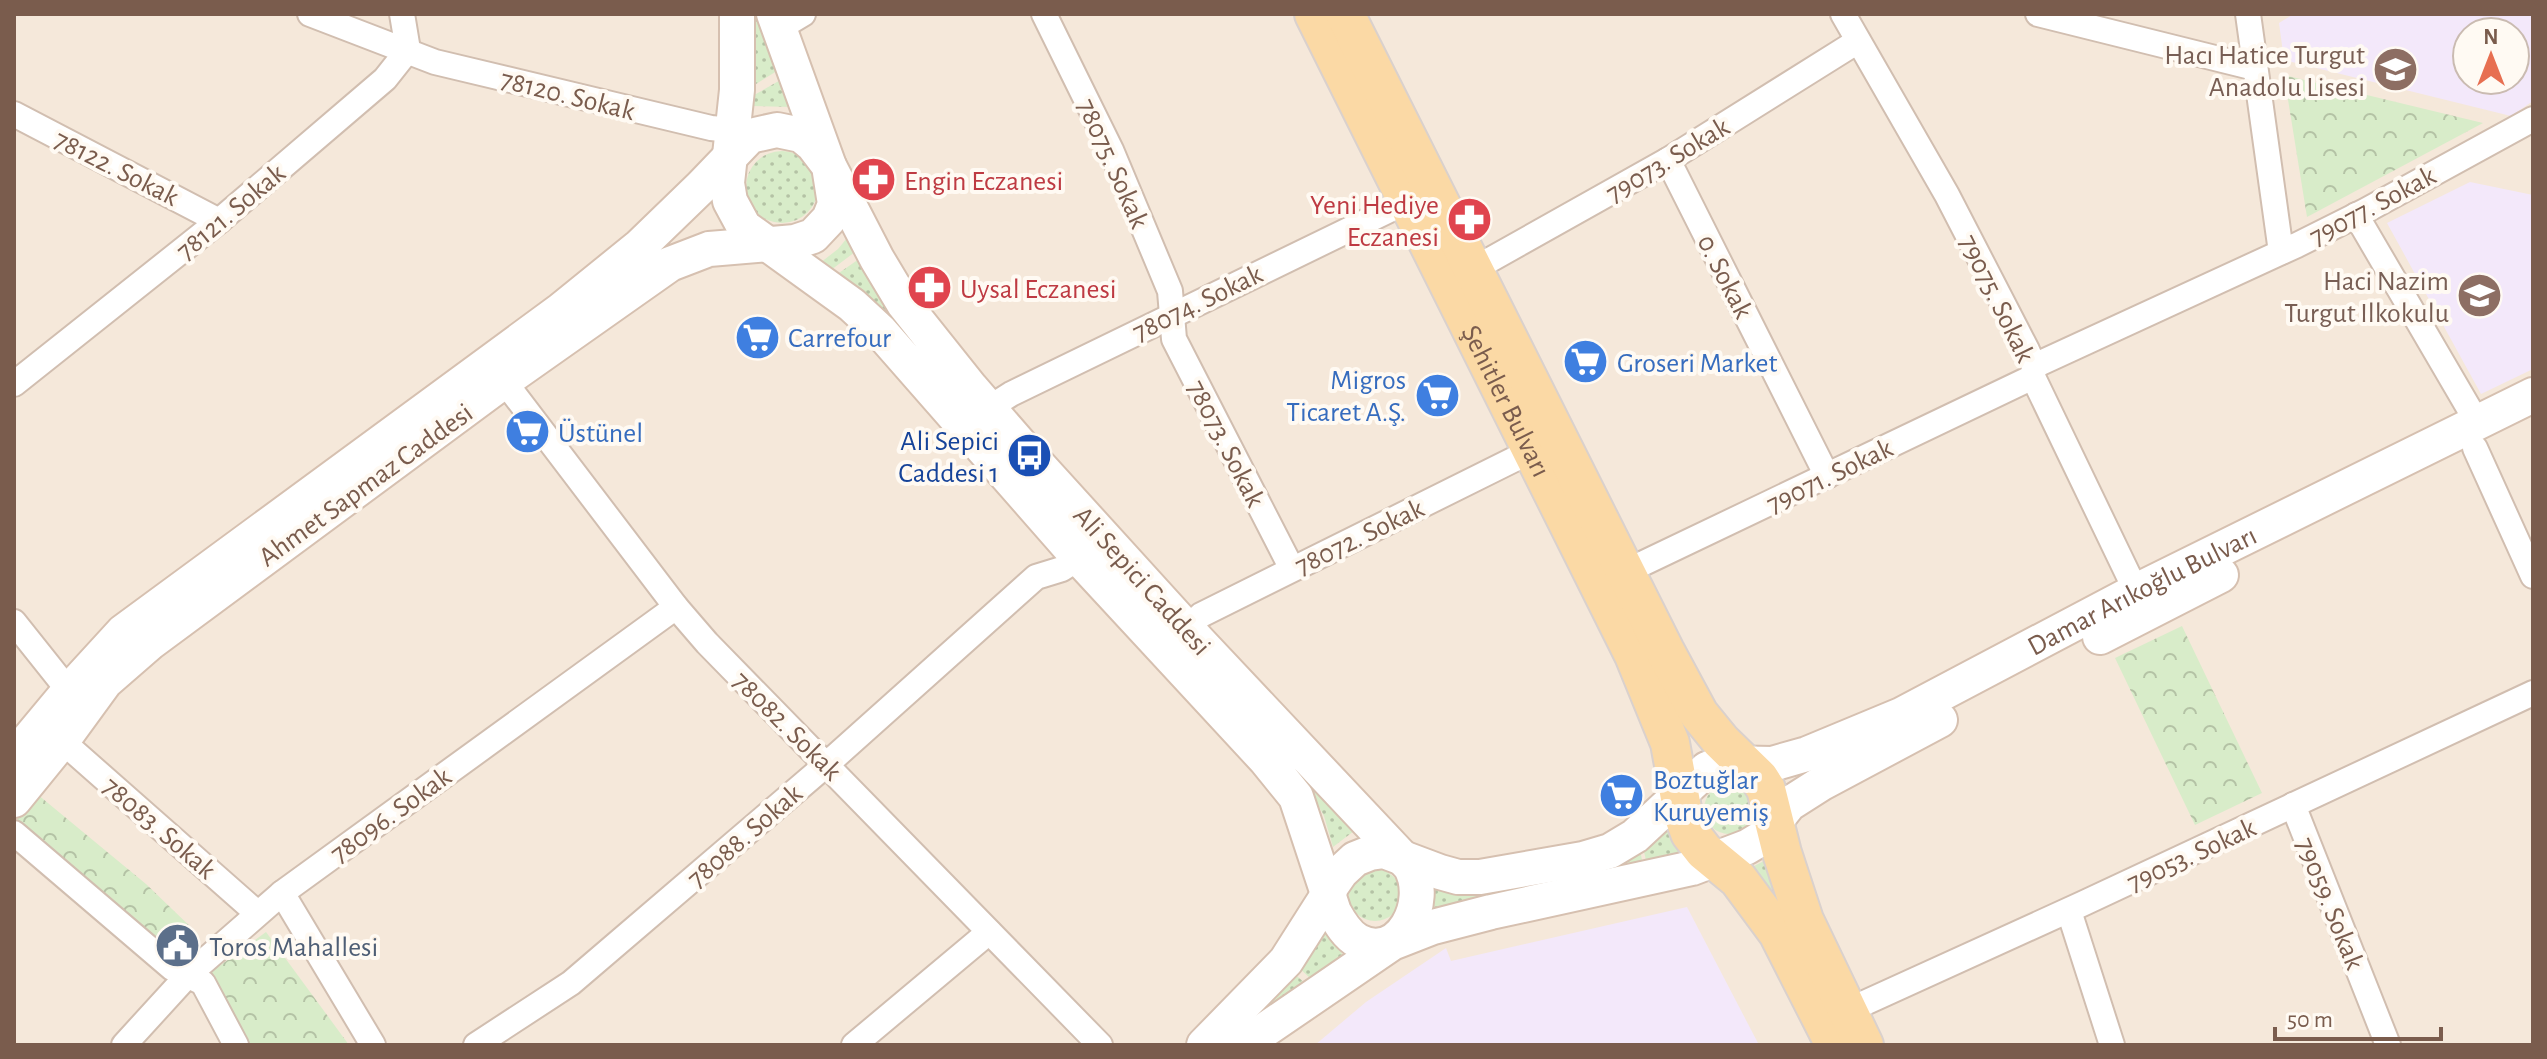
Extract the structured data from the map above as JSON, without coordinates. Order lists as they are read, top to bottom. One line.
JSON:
{"streets":{"main road":["Şehitler Bulvarı","Ahmet Sapmaz Caddesi","Ali Sepici Caddesi","Damar Arıkoğlu Bulvarı"],"street":["78120. Sokak","79073. Sokak","78075. Sokak","78122. Sokak","79077. Sokak","78121. Sokak","0. Sokak","79075. Sokak","78074. Sokak","78073. Sokak","79071. Sokak","78072. Sokak","78082. Sokak","78096. Sokak","78083. Sokak","78088. Sokak","79053. Sokak","79059. Sokak"]},"crossings":[["78120. Sokak","78121. Sokak"],["78120. Sokak","Ahmet Sapmaz Caddesi"],["78120. Sokak","Ali Sepici Caddesi"],["79073. Sokak","0. Sokak"],["79073. Sokak","79075. Sokak"],["79073. Sokak","Şehitler Bulvarı"],["78075. Sokak","78074. Sokak"],["78075. Sokak","78073. Sokak"],["78122. Sokak","78121. Sokak"],["79077. Sokak","79075. Sokak"],["79077. Sokak","79071. Sokak"],["0. Sokak","79071. Sokak"],["79075. Sokak","79071. Sokak"],["79075. Sokak","Damar Arıkoğlu Bulvarı"],["78074. Sokak","Şehitler Bulvarı"],["78074. Sokak","78073. Sokak"],["78074. Sokak","Ali Sepici Caddesi"],["Şehitler Bulvarı","79071. Sokak"],["Şehitler Bulvarı","78072. Sokak"],["Şehitler Bulvarı","Ali Sepici Caddesi"],["Şehitler Bulvarı","Damar Arıkoğlu Bulvarı"],["78073. Sokak","78072. Sokak"],["Ahmet Sapmaz Caddesi","Ali Sepici Caddesi"],["Ahmet Sapmaz Caddesi","78082. Sokak"],["Ahmet Sapmaz Caddesi","78083. Sokak"],["78072. Sokak","Ali Sepici Caddesi"],["Ali Sepici Caddesi","Damar Arıkoğlu Bulvarı"],["Ali Sepici Caddesi","78088. Sokak"],["78082. Sokak","78096. Sokak"],["78082. Sokak","78088. Sokak"],["78096. Sokak","78083. Sokak"],["79053. Sokak","79059. Sokak"]],"places":{"school or university":["Hacı Hatice Turgut Anadolu Lisesi","Haci Nazim Turgut Ilkokulu"],"pharmacy":["Engin Eczanesi","Yeni Hediye Eczanesi","Uysal Eczanesi"],"supermarket":["Carrefour","Groseri Market","Migros Ticaret A.Ş.","Üstünel","Boztuğlar Kuruyemiş"],"bus stop":["Ali Sepici Caddesi 1"],"public building":["Toros Mahallesi"]},"scale_bar":"50 m","north":"top"}
